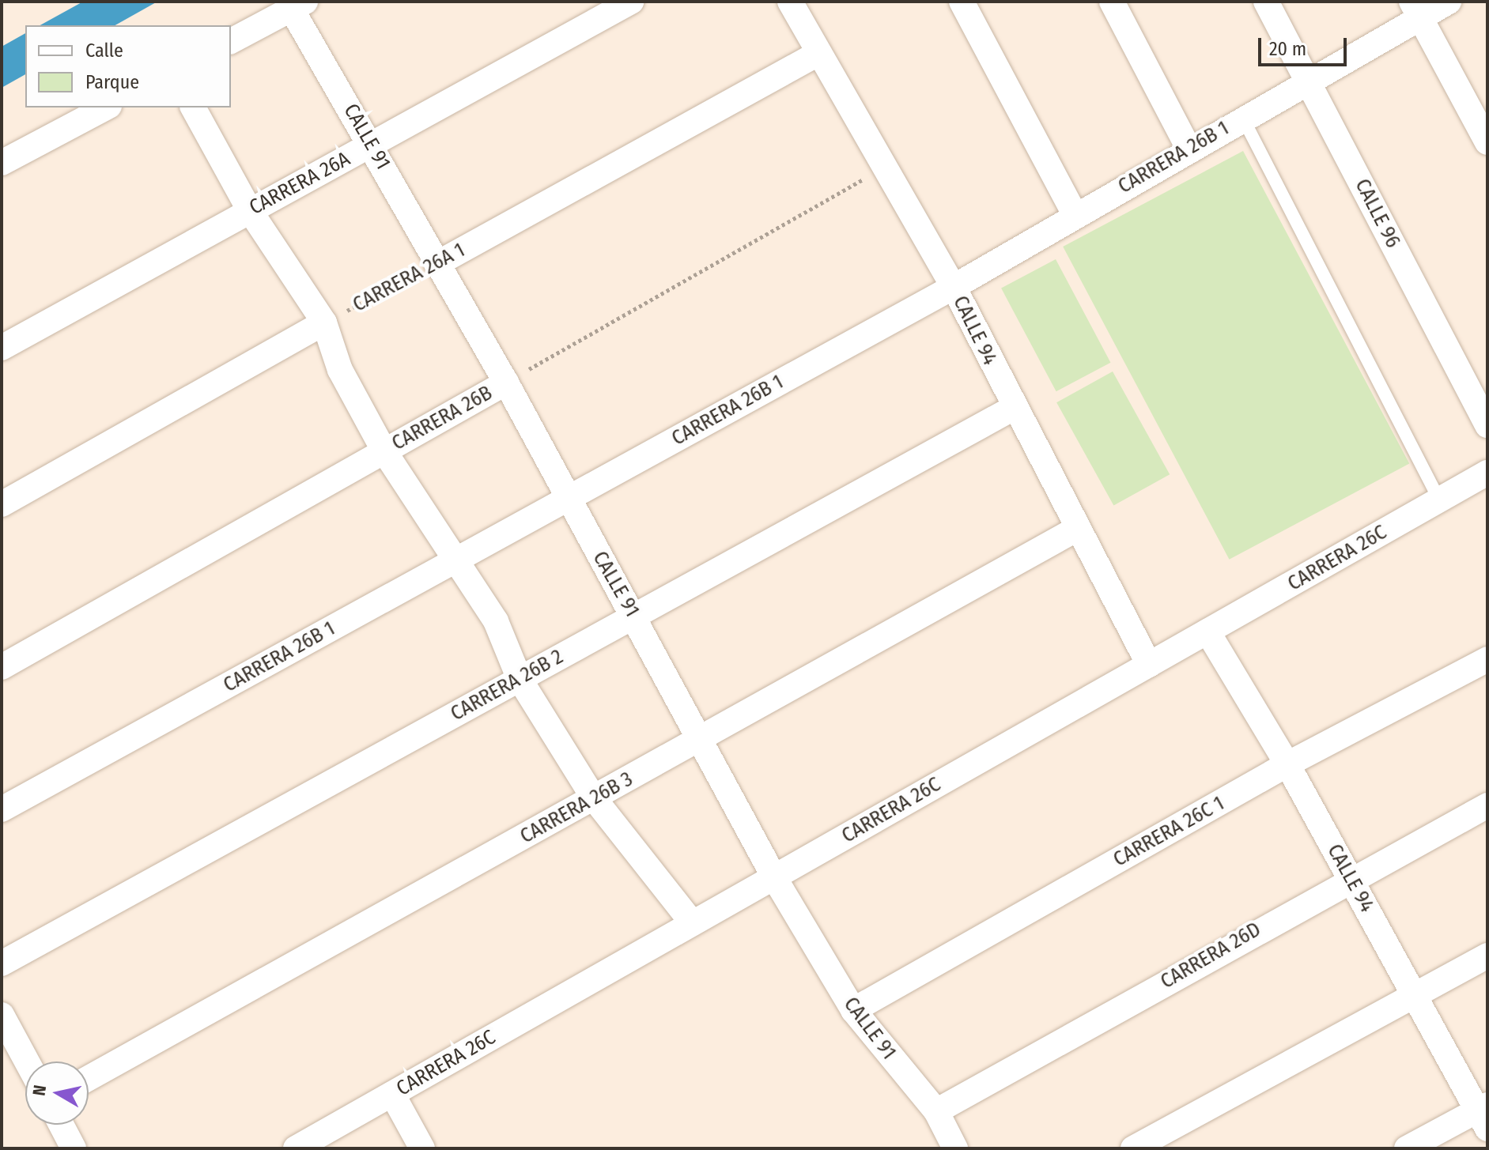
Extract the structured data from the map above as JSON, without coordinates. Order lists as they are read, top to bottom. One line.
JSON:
{"streets":{"street":["CALLE 91","CARRERA 26B 1","CARRERA 26A","CALLE 96","CARRERA 26A 1","CALLE 94","CARRERA 26B","CARRERA 26C","CARRERA 26B 2","CARRERA 26B 3","CARRERA 26C 1","CARRERA 26D"]},"crossings":[["CALLE 91","CARRERA 26B 1"],["CALLE 91","CARRERA 26A"],["CALLE 91","CARRERA 26A 1"],["CALLE 91","CARRERA 26B"],["CALLE 91","CARRERA 26C"],["CALLE 91","CARRERA 26B 2"],["CALLE 91","CARRERA 26B 3"],["CALLE 91","CARRERA 26C 1"],["CALLE 91","CARRERA 26D"],["CARRERA 26B 1","CALLE 96"],["CARRERA 26B 1","CALLE 94"],["CARRERA 26A 1","CALLE 94"],["CALLE 94","CARRERA 26B"],["CALLE 94","CARRERA 26C"],["CALLE 94","CARRERA 26B 2"],["CALLE 94","CARRERA 26B 3"],["CALLE 94","CARRERA 26C 1"],["CALLE 94","CARRERA 26D"]],"legend":["Calle","Parque"],"scale_bar":"20 m","north":"left"}
